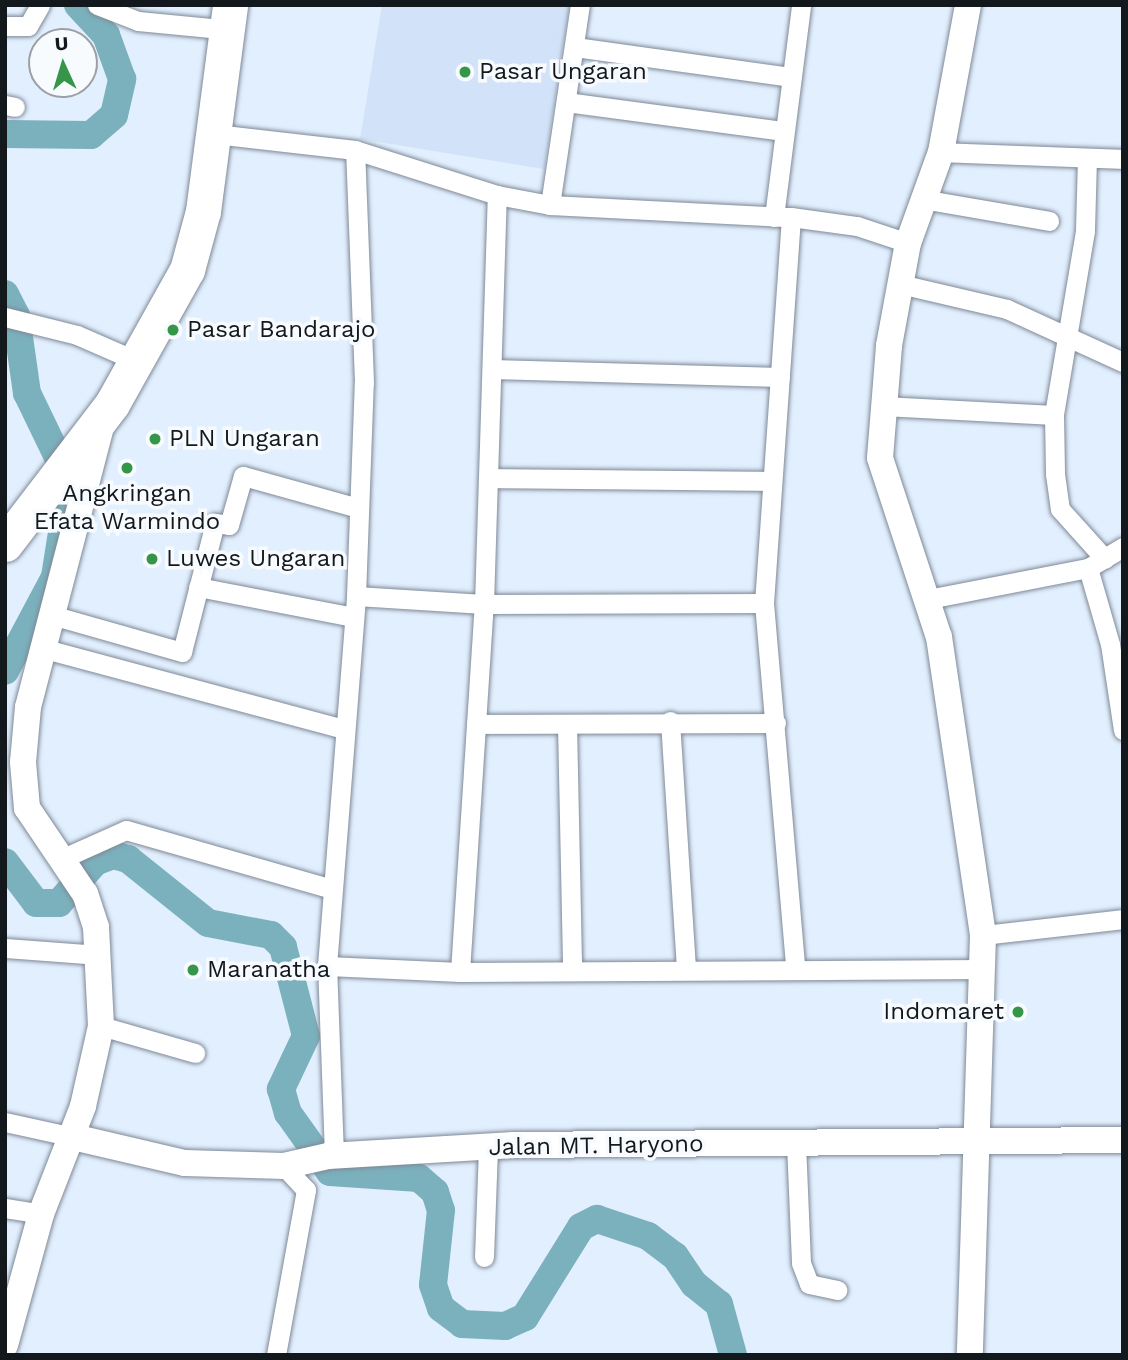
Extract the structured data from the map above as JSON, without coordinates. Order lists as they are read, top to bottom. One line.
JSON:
{"streets":{"street":["Jalan MT. Haryono"]},"places":["Pasar Ungaran","Pasar Bandarajo","PLN Ungaran","Angkringan Efata Warmindo","Luwes Ungaran","Maranatha","Indomaret"],"north":"top"}
